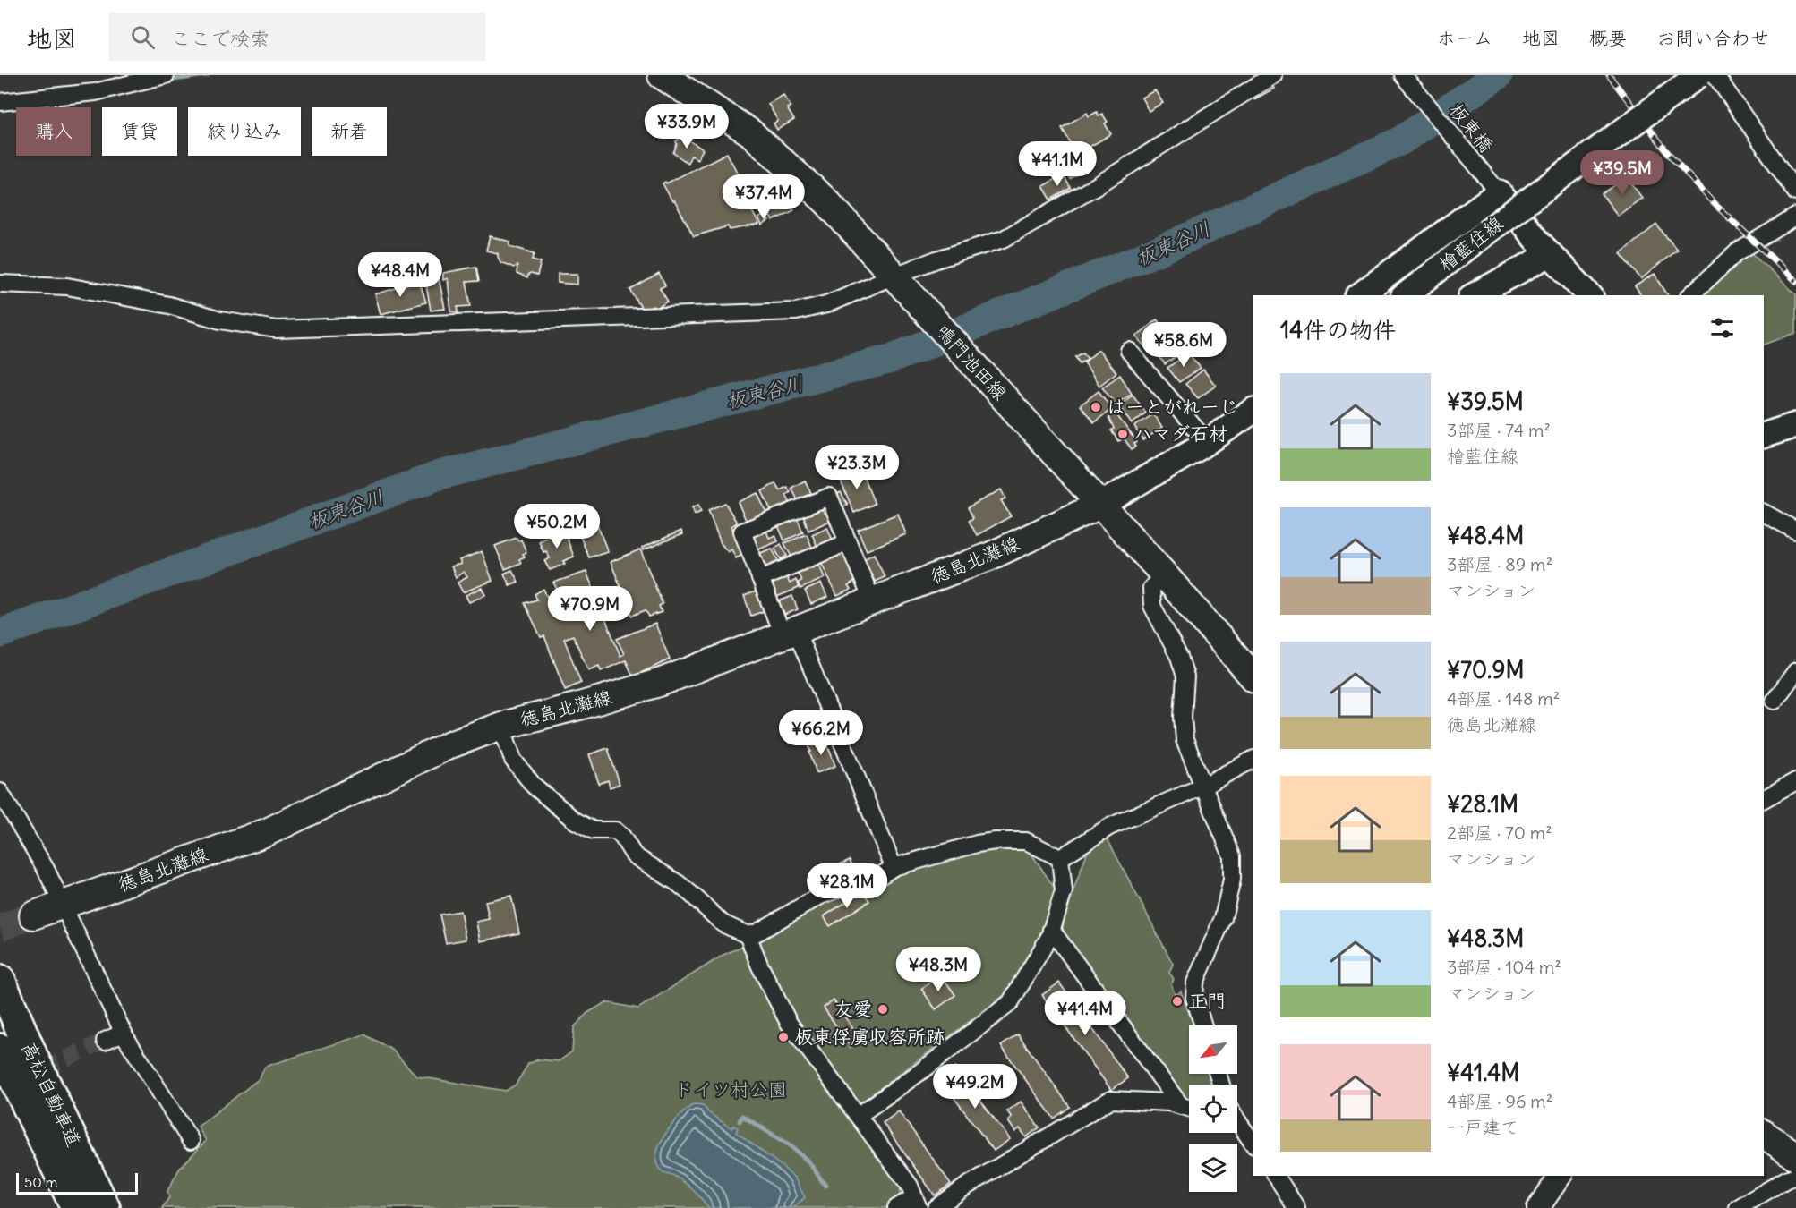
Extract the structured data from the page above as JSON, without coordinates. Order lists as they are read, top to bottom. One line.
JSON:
{"streets":{"highway":["高松自動車道"],"main road":["檜藍住線","鳴門池田線","徳島北灘線"],"street":["板東橋"]},"crossings":[["板東橋","檜藍住線"],["鳴門池田線","徳島北灘線"]],"water":["板東谷川"],"parks":["ドイツ村公園"],"places":["はーとがれーじ","ハマダ石材","正門","友愛","板東俘虜収容所跡"],"scale_bar":"50 m","north":"bottom left","page":{"header":"地図","search":"ここで検索","nav":["ホーム","地図","概要","お問い合わせ"],"price":["¥33.9M","¥41.1M","¥39.5M","¥37.4M","¥48.4M","¥58.6M","¥23.3M","¥50.2M","¥70.9M","¥66.2M","¥28.1M","¥48.3M","¥41.4M","¥49.2M"],"chip":["購入","賃貸","絞り込み","新着"],"heading":"14件の物件","list":[{"name":"¥39.5M","note":"3部屋 · 74 m² · 檜藍住線"},{"name":"¥48.4M","note":"3部屋 · 89 m² · マンション"},{"name":"¥70.9M","note":"4部屋 · 148 m² · 徳島北灘線"},{"name":"¥28.1M","note":"2部屋 · 70 m² · マンション"},{"name":"¥48.3M","note":"3部屋 · 104 m² · マンション"},{"name":"¥41.4M","note":"4部屋 · 96 m² · 一戸建て"}],"scale":"50 m"}}
